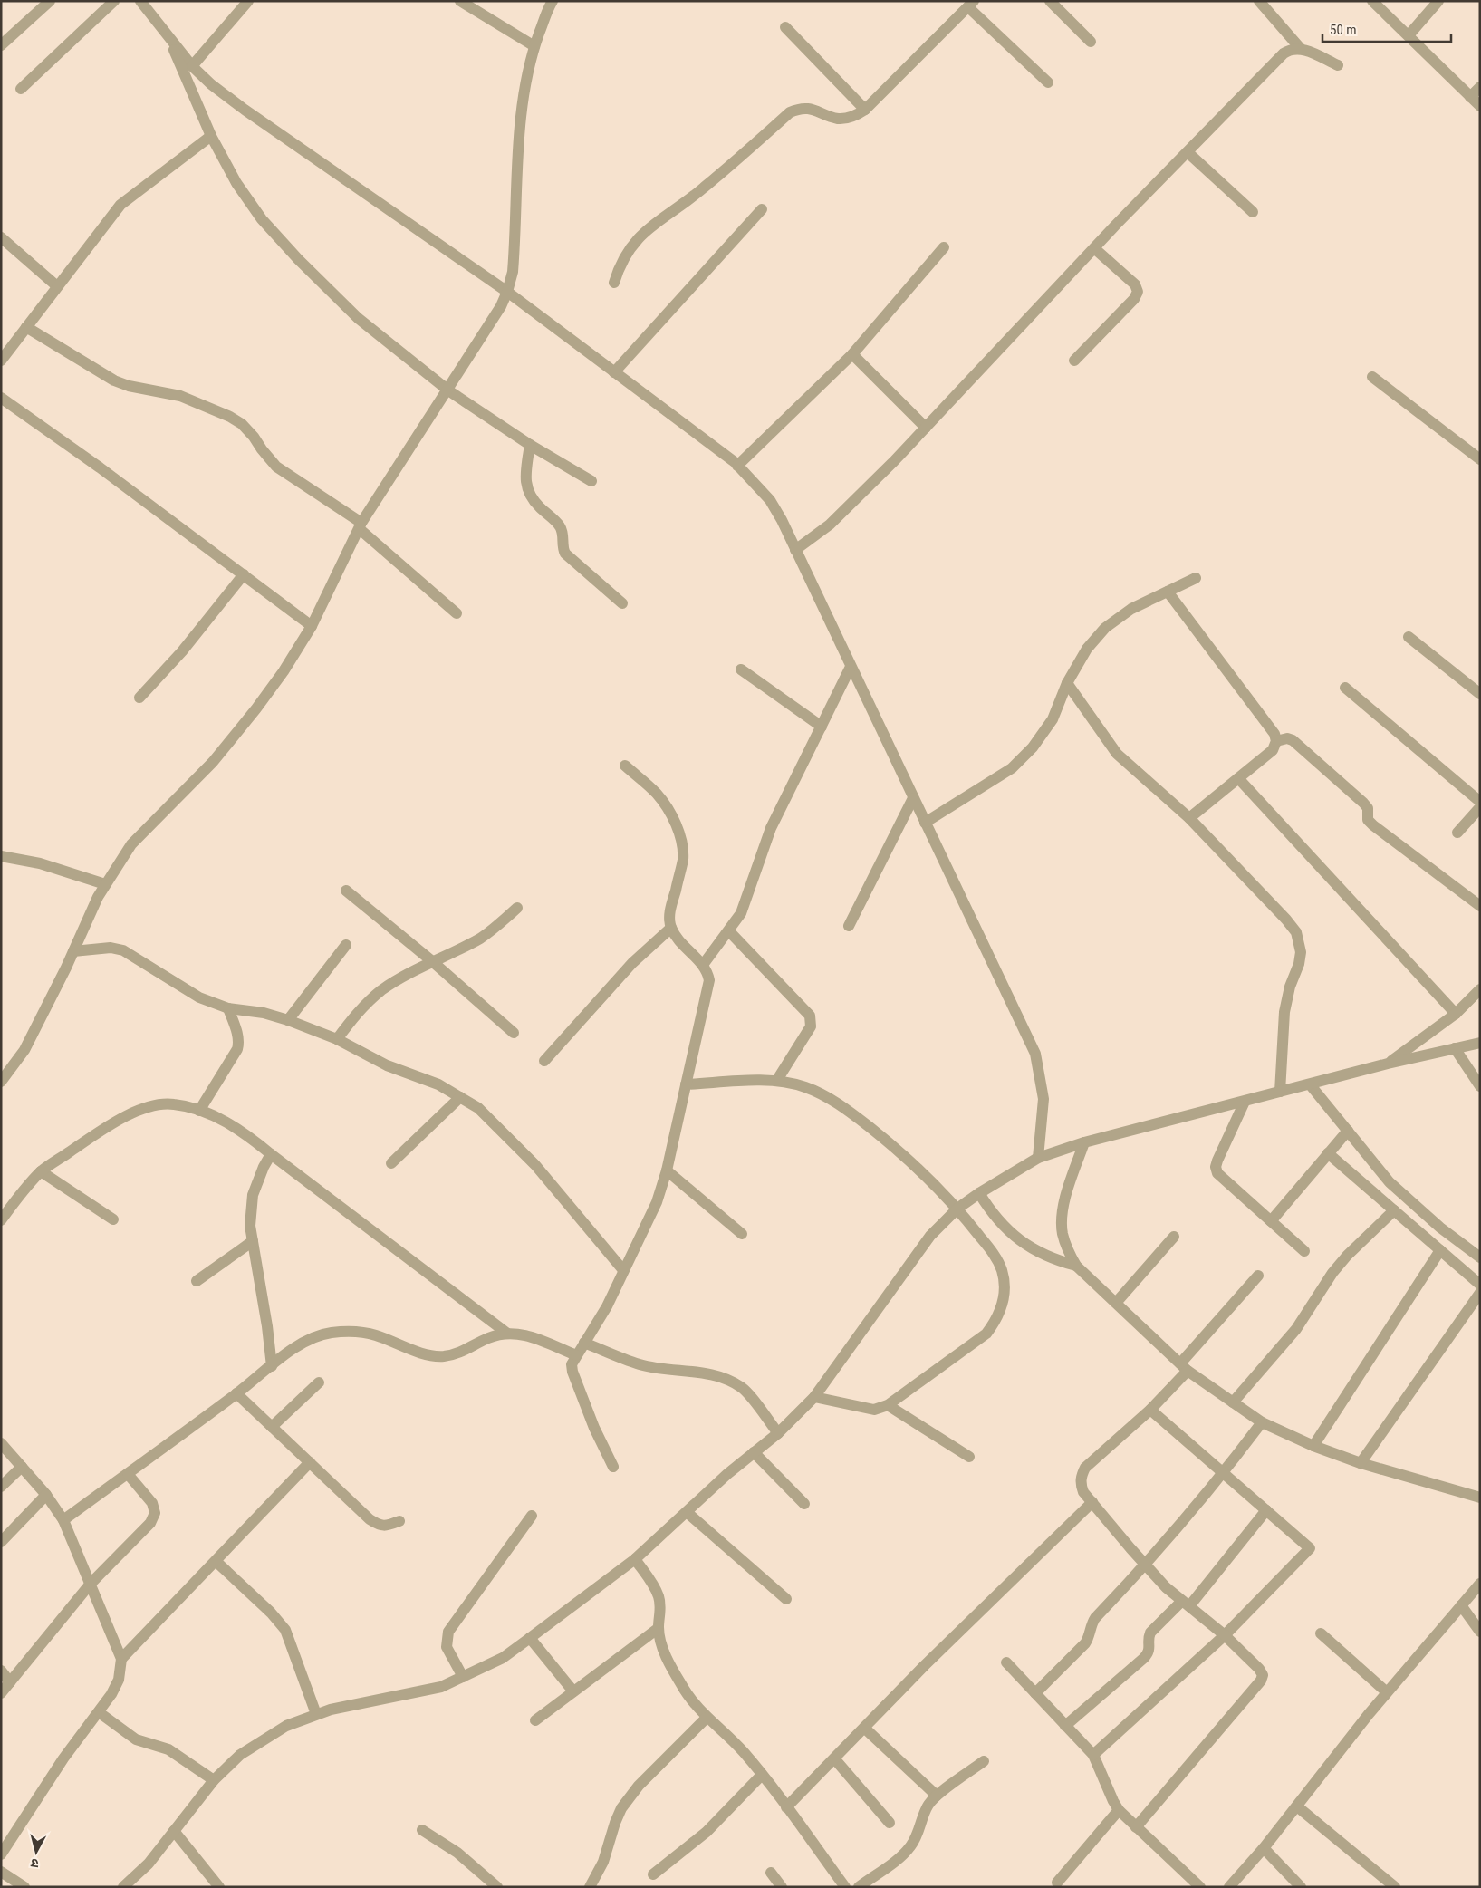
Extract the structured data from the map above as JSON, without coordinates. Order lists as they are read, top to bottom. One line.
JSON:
{"scale_bar":"50 m","north":"bottom"}
